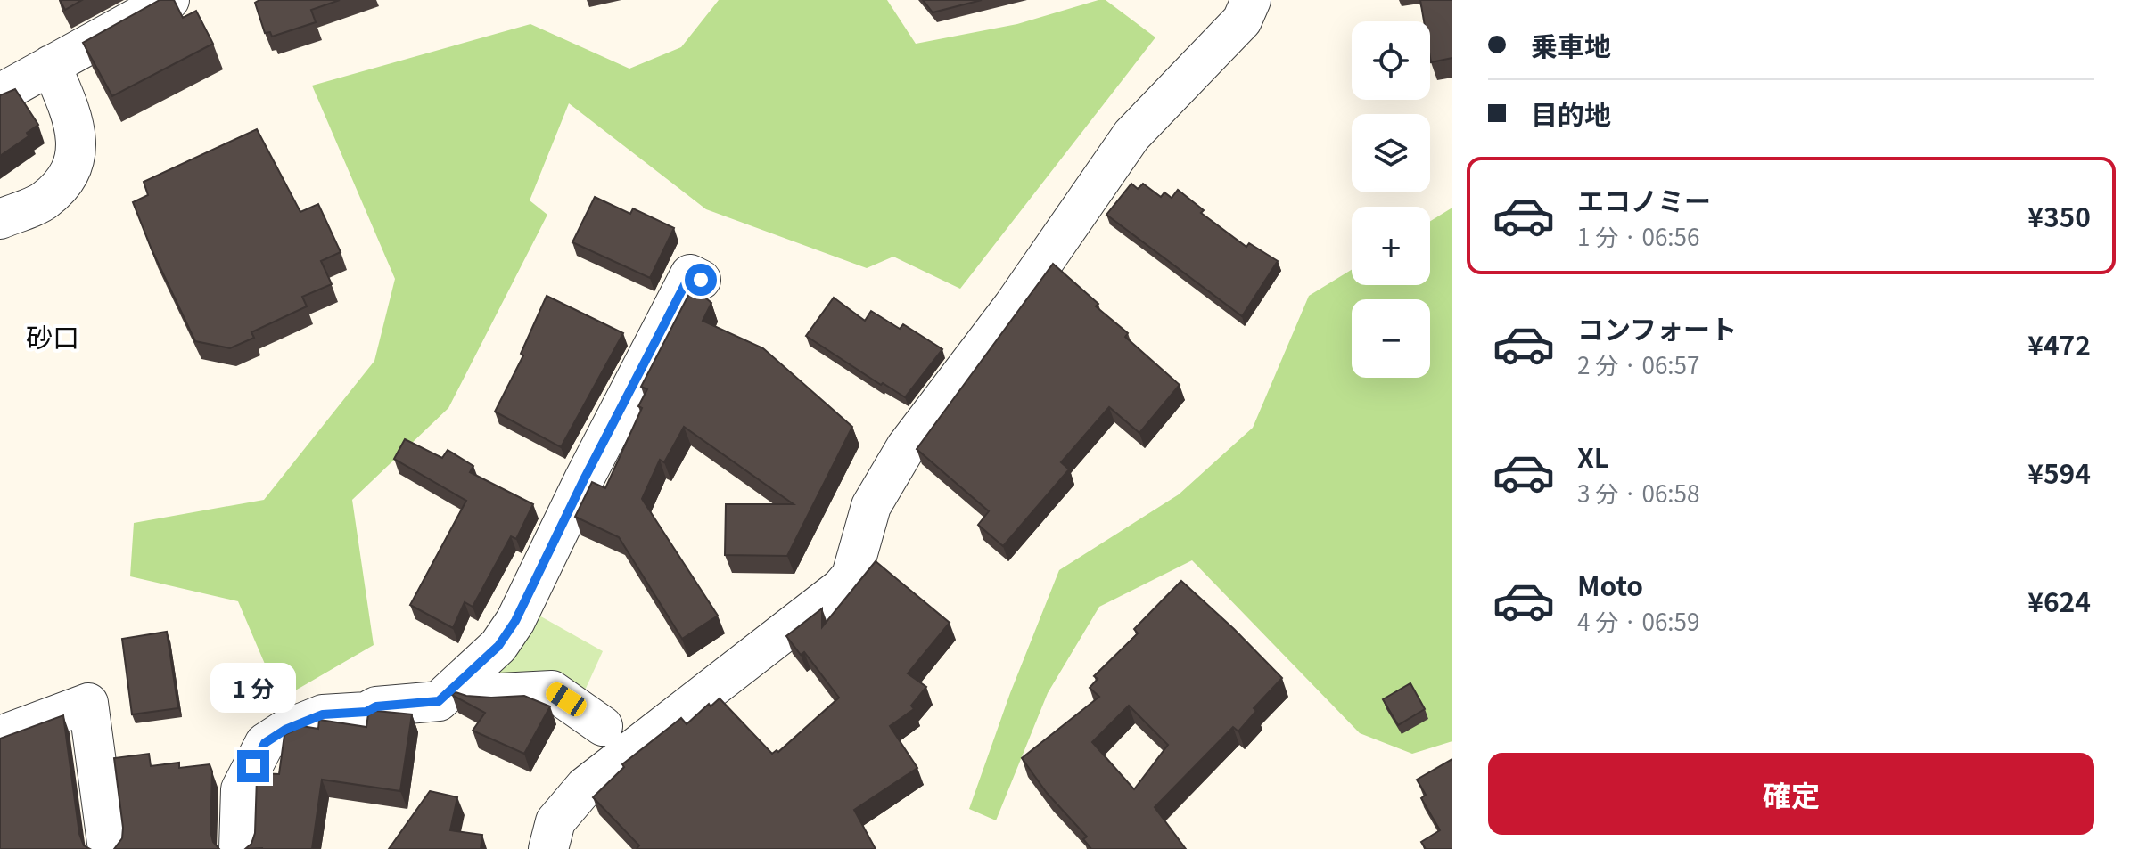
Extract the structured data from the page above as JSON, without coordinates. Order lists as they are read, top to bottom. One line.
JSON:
{"districts":["砂口"],"page":{"banner":["乗車地","目的地"],"map_buttons":["+","−"],"list":[{"name":"エコノミー","note":"1 分 · 06:56","value":"¥350"},{"name":"コンフォート","note":"2 分 · 06:57","value":"¥472"},{"name":"XL","note":"3 分 · 06:58","value":"¥594"},{"name":"Moto","note":"4 分 · 06:59","value":"¥624"}],"bubble":"1 分","buttons":"確定"}}
